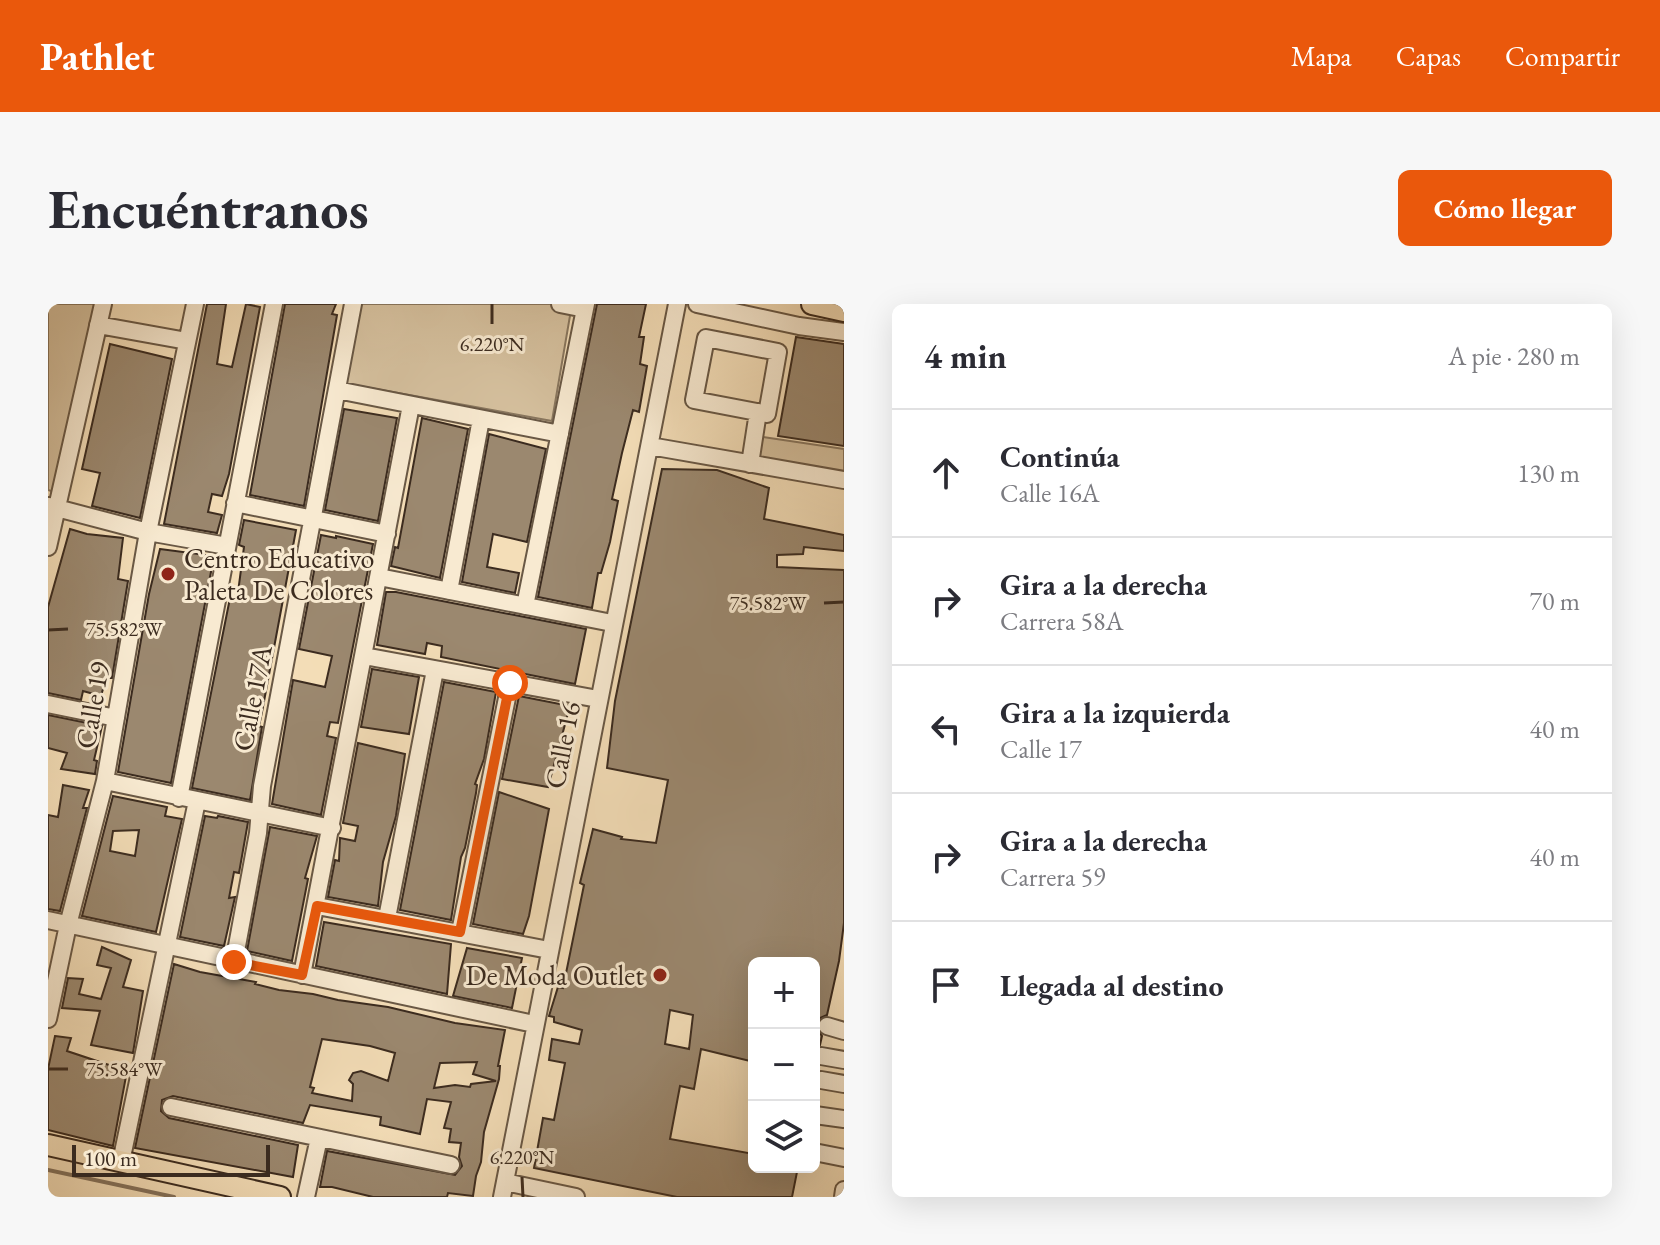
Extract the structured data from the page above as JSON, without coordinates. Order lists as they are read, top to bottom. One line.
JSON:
{"streets":{"street":["Calle 17A","Calle 19","Calle 16"]},"places":["Centro Educativo Paleta De Colores","De Moda Outlet"],"scale_bar":"100 m","page":{"header":"Pathlet","nav":["Mapa","Capas","Compartir"],"buttons":"Cómo llegar","title":"Encuéntranos","heading":["4 min","A pie · 280 m"],"list":[["Continúa","Calle 16A","130 m"],["Gira a la derecha","Carrera 58A","70 m"],["Gira a la izquierda","Calle 17","40 m"],["Gira a la derecha","Carrera 59","40 m"],"Llegada al destino"],"map_buttons":["+","−"],"scale":"100 m"},"coordinates":["6.220°N","75.582°W","75.584°W"]}
